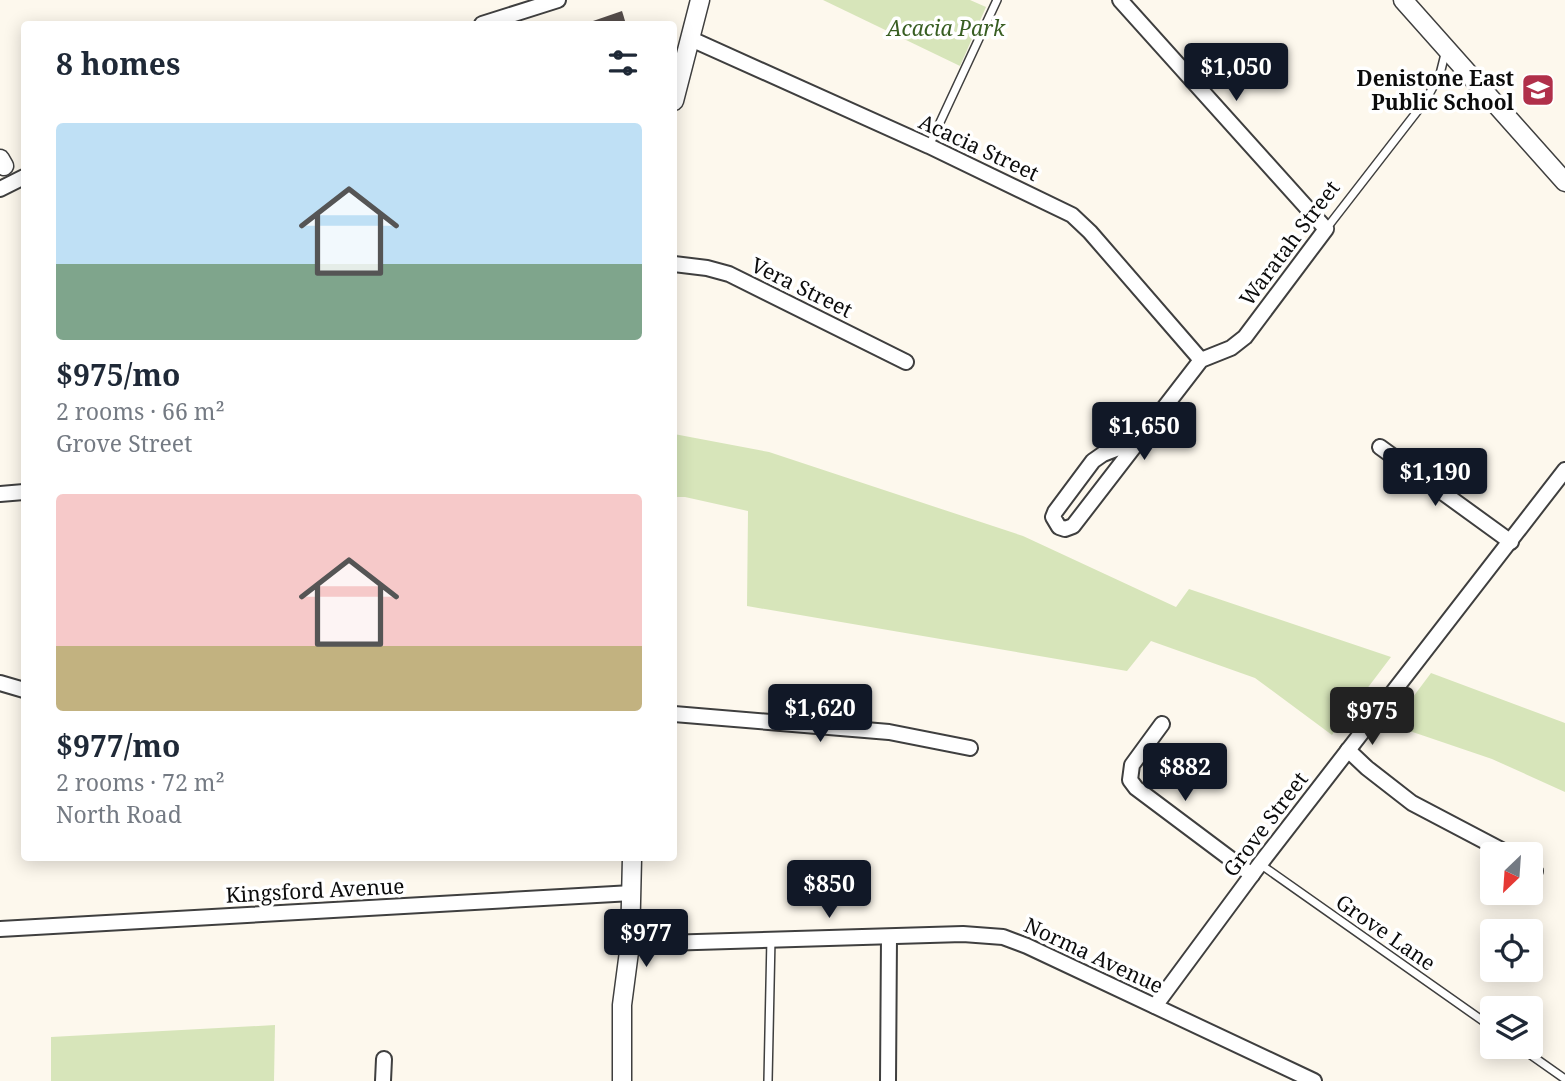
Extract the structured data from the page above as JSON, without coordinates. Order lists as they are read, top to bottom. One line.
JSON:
{"streets":{"street":["Acacia Street","Waratah Street","Vera Street","Grove Street","Kingsford Avenue","Norma Avenue"],"lane":["Grove Lane"]},"crossings":[["Acacia Street","Waratah Street"],["Grove Street","Grove Lane"],["Grove Street","Norma Avenue"]],"parks":["Acacia Park"],"places":{"school or university":["Denistone East Public School"]},"north":"bottom left","page":{"heading":"8 homes","price":["$1,050","$1,650","$1,190","$1,620","$975","$882","$850","$977"],"list":[{"name":"$975/mo","note":"2 rooms · 66 m² · Grove Street"},{"name":"$977/mo","note":"2 rooms · 72 m² · North Road"}]}}
